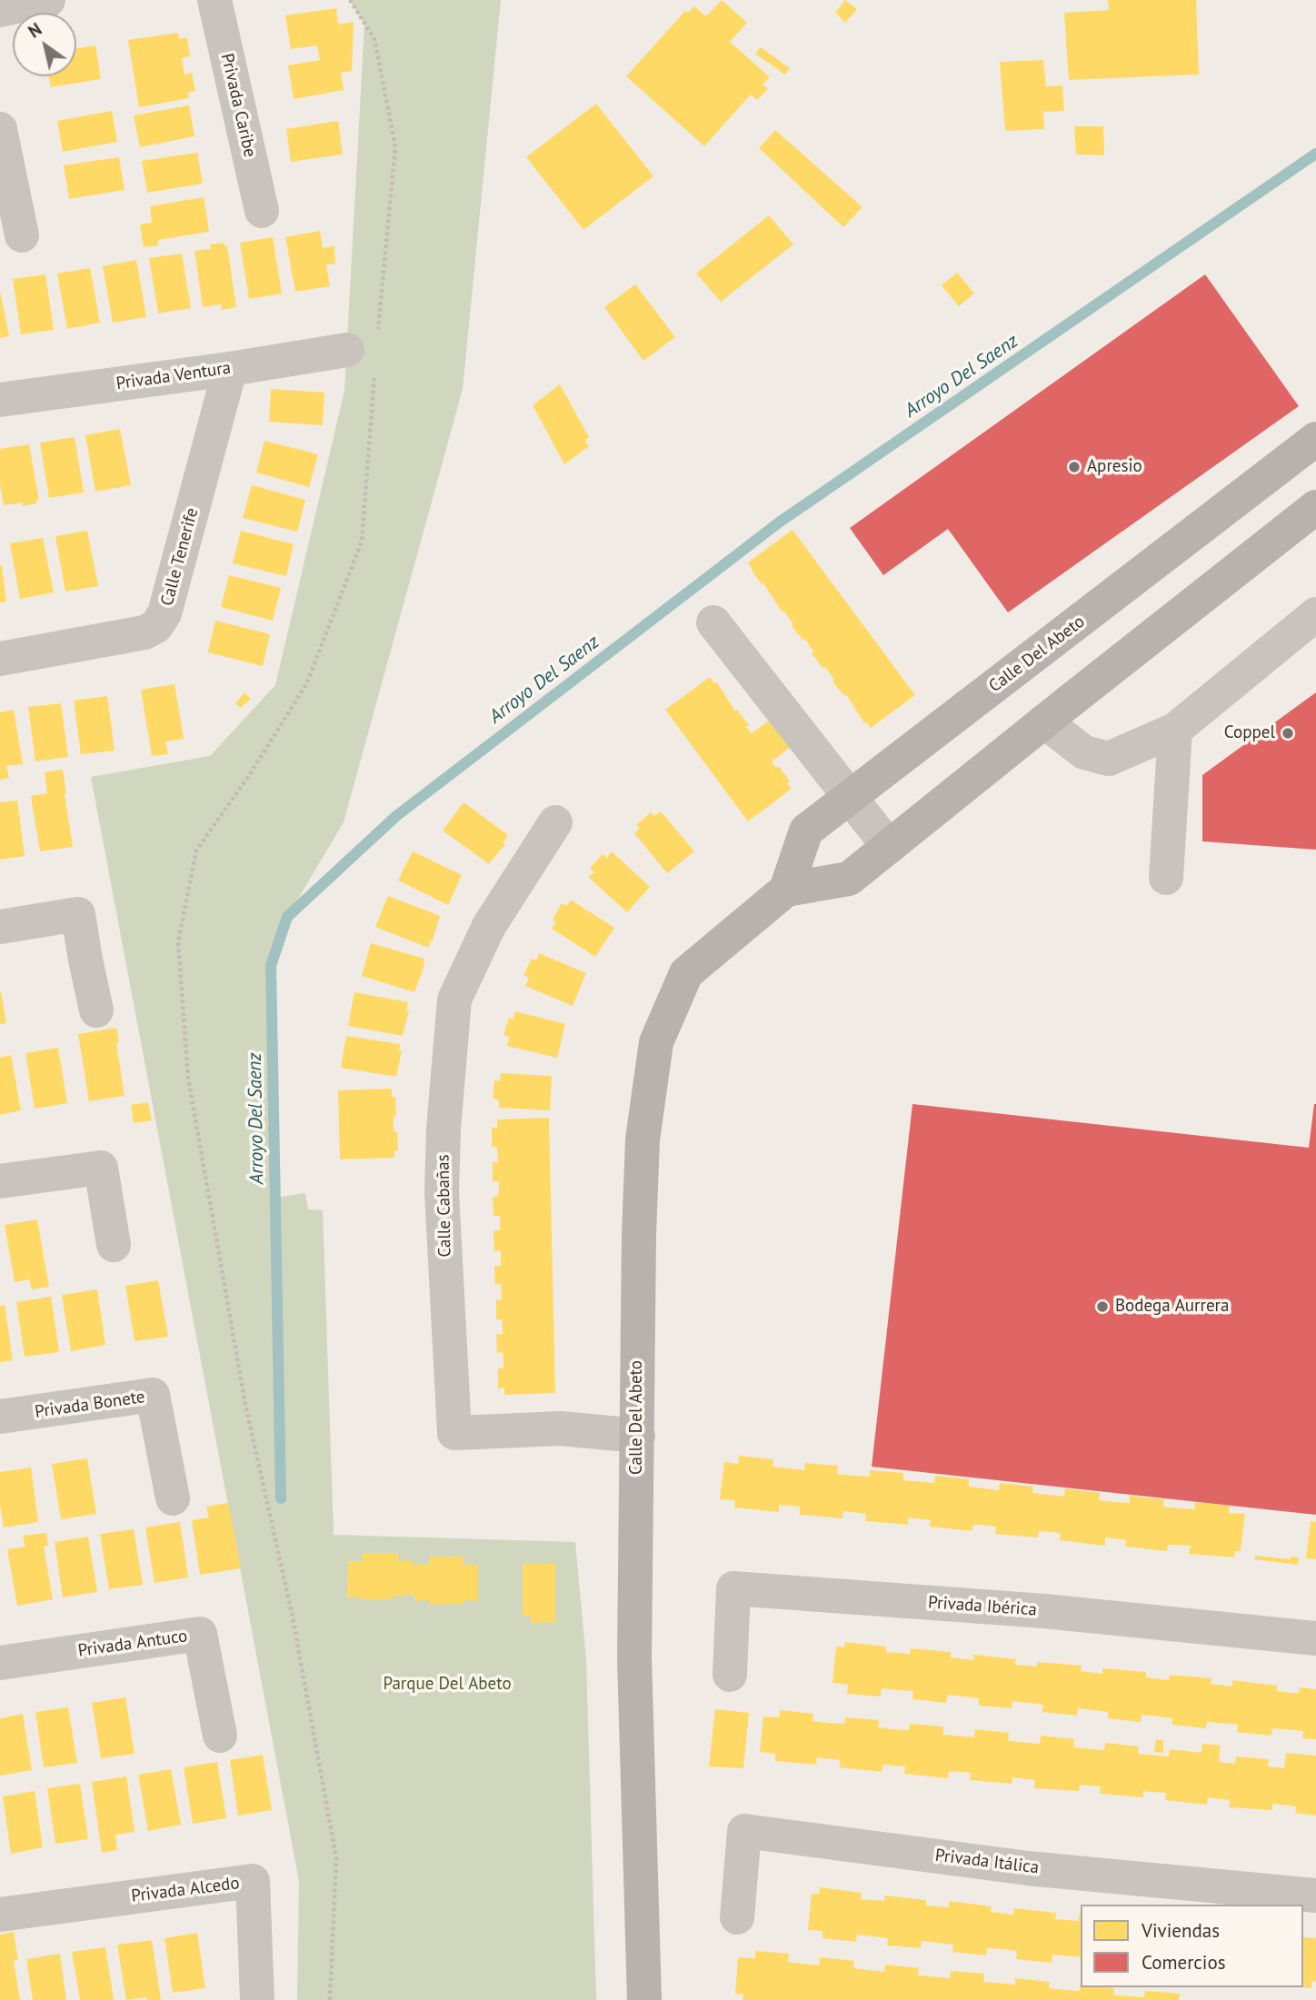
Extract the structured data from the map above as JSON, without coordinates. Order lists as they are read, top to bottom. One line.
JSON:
{"streets":{"main road":["Calle Del Abeto"],"street":["Privada Caribe","Privada Ventura","Calle Tenerife","Calle Cabañas","Privada Bonete","Privada Ibérica","Privada Antuco","Privada Itálica","Privada Alcedo"]},"crossings":[["Privada Ventura","Calle Tenerife"],["Calle Del Abeto","Calle Cabañas"]],"water":["Arroyo Del Saenz"],"parks":["Parque Del Abeto"],"places":["Apresio","Coppel","Bodega Aurrera"],"legend":["Viviendas","Comercios"],"north":"top left"}
